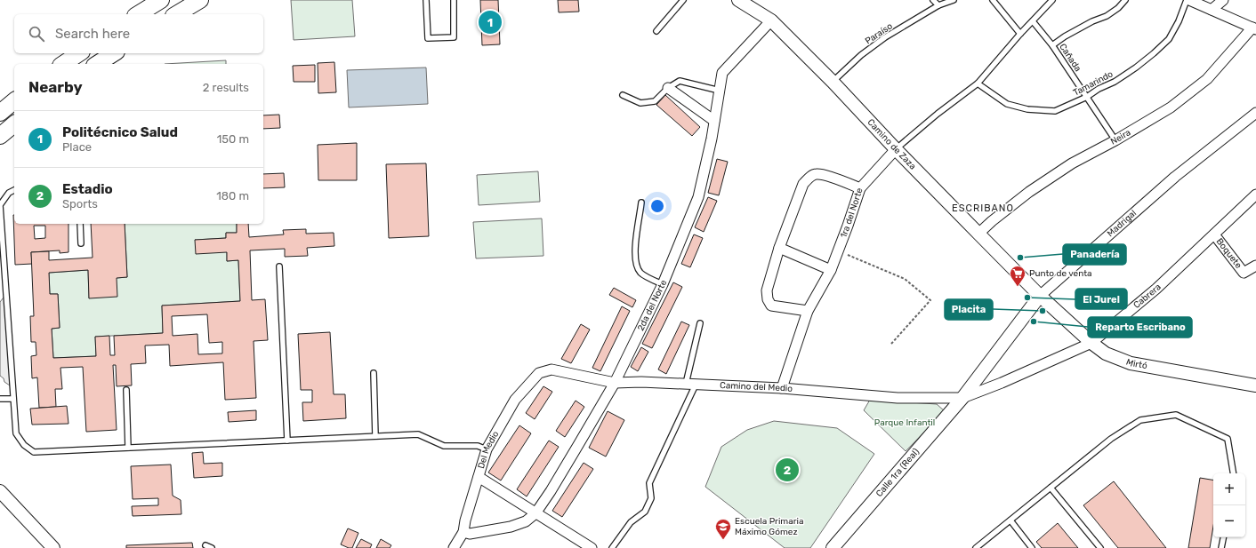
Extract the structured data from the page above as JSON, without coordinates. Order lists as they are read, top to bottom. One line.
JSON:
{"streets":{"street":["Neira","Camino de Zaza","1ra del Norte","Madrigal","Boquete","Cabrera","2da del Norte","Mirtó","Camino del Medio","Del Medio","Calle 1ra (Real)"],"lane":["Paraíso","Cañada","Tamarindo"]},"crossings":[["Paraíso","Camino de Zaza"],["Cañada","Tamarindo"],["Cañada","Neira"],["Cañada","1ra del Norte"],["Tamarindo","1ra del Norte"],["Neira","Camino de Zaza"],["Camino de Zaza","1ra del Norte"],["Camino de Zaza","Madrigal"],["Camino de Zaza","2da del Norte"],["Camino de Zaza","Mirtó"],["1ra del Norte","Camino del Medio"],["Madrigal","Cabrera"],["Madrigal","Mirtó"],["Madrigal","Camino del Medio"],["Madrigal","Calle 1ra (Real)"],["Boquete","Cabrera"],["Cabrera","Mirtó"],["Cabrera","Camino del Medio"],["Cabrera","Calle 1ra (Real)"],["2da del Norte","Camino del Medio"],["2da del Norte","Del Medio"],["Camino del Medio","Del Medio"],["Camino del Medio","Calle 1ra (Real)"]],"districts":["ESCRIBANO"],"parks":["Parque Infantil"],"places":{"other":["Panadería","El Jurel","Placita","Reparto Escribano"],"supermarket":["Punto de venta"],"school or university":["Escuela Primaria Máximo Gómez"]},"page":{"pins":["1","2"],"search":"Search here","heading":["Nearby","2 results"],"list":[{"mark":"1","name":"Politécnico Salud","note":"Place","value":"150 m"},{"mark":"2","name":"Estadio","note":"Sports","value":"180 m"}],"map_buttons":["+","−"]}}
